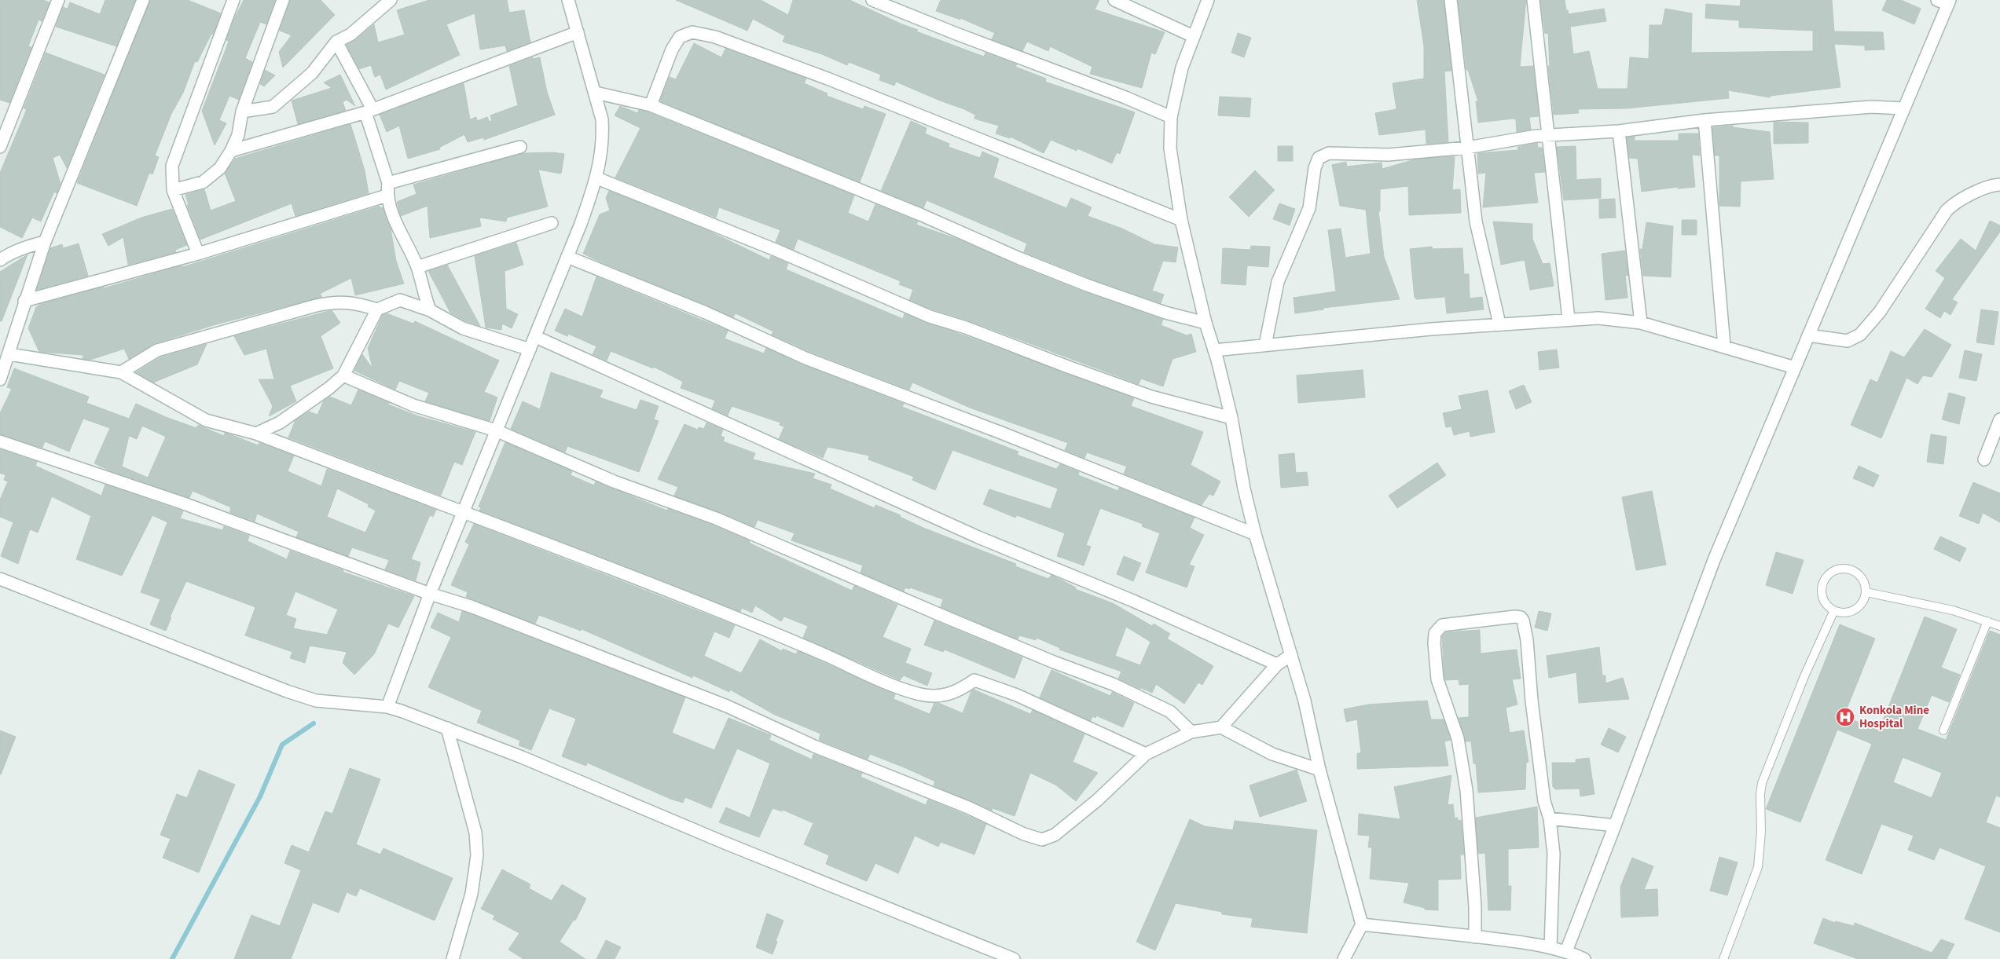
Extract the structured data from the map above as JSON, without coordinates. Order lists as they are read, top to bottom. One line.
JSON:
{"places":{"hospital":["Konkola Mine Hospital"]}}
